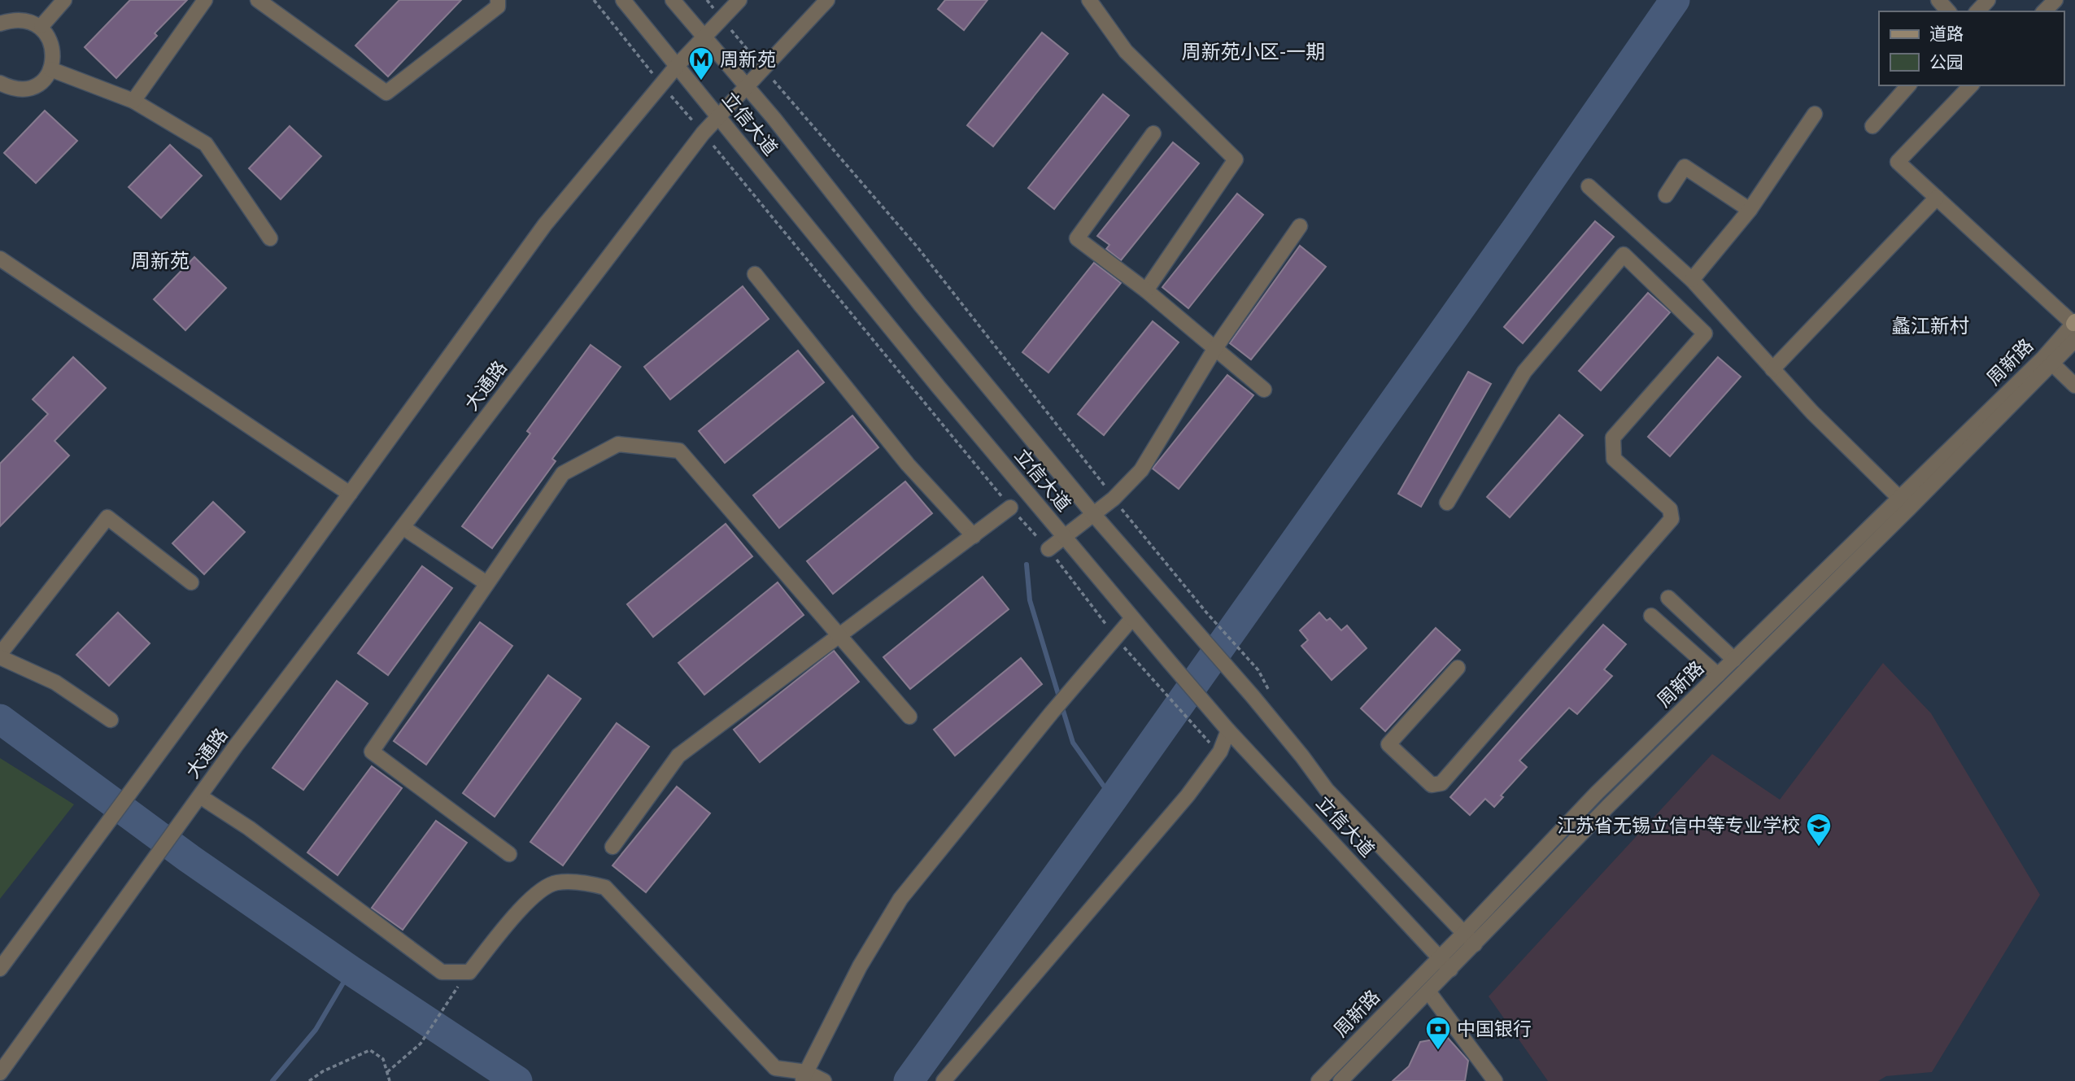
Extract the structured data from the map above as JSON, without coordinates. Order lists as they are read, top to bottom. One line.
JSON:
{"streets":{"street":["立信大道","周新路","大通路"]},"crossings":[["立信大道","周新路"],["立信大道","大通路"]],"districts":["周新苑小区-一期","周新苑","蠡江新村"],"places":{"metro station":["周新苑"],"school or university":["江苏省无锡立信中等专业学校"],"bank":["中国银行"]},"legend":["道路","公园"]}
